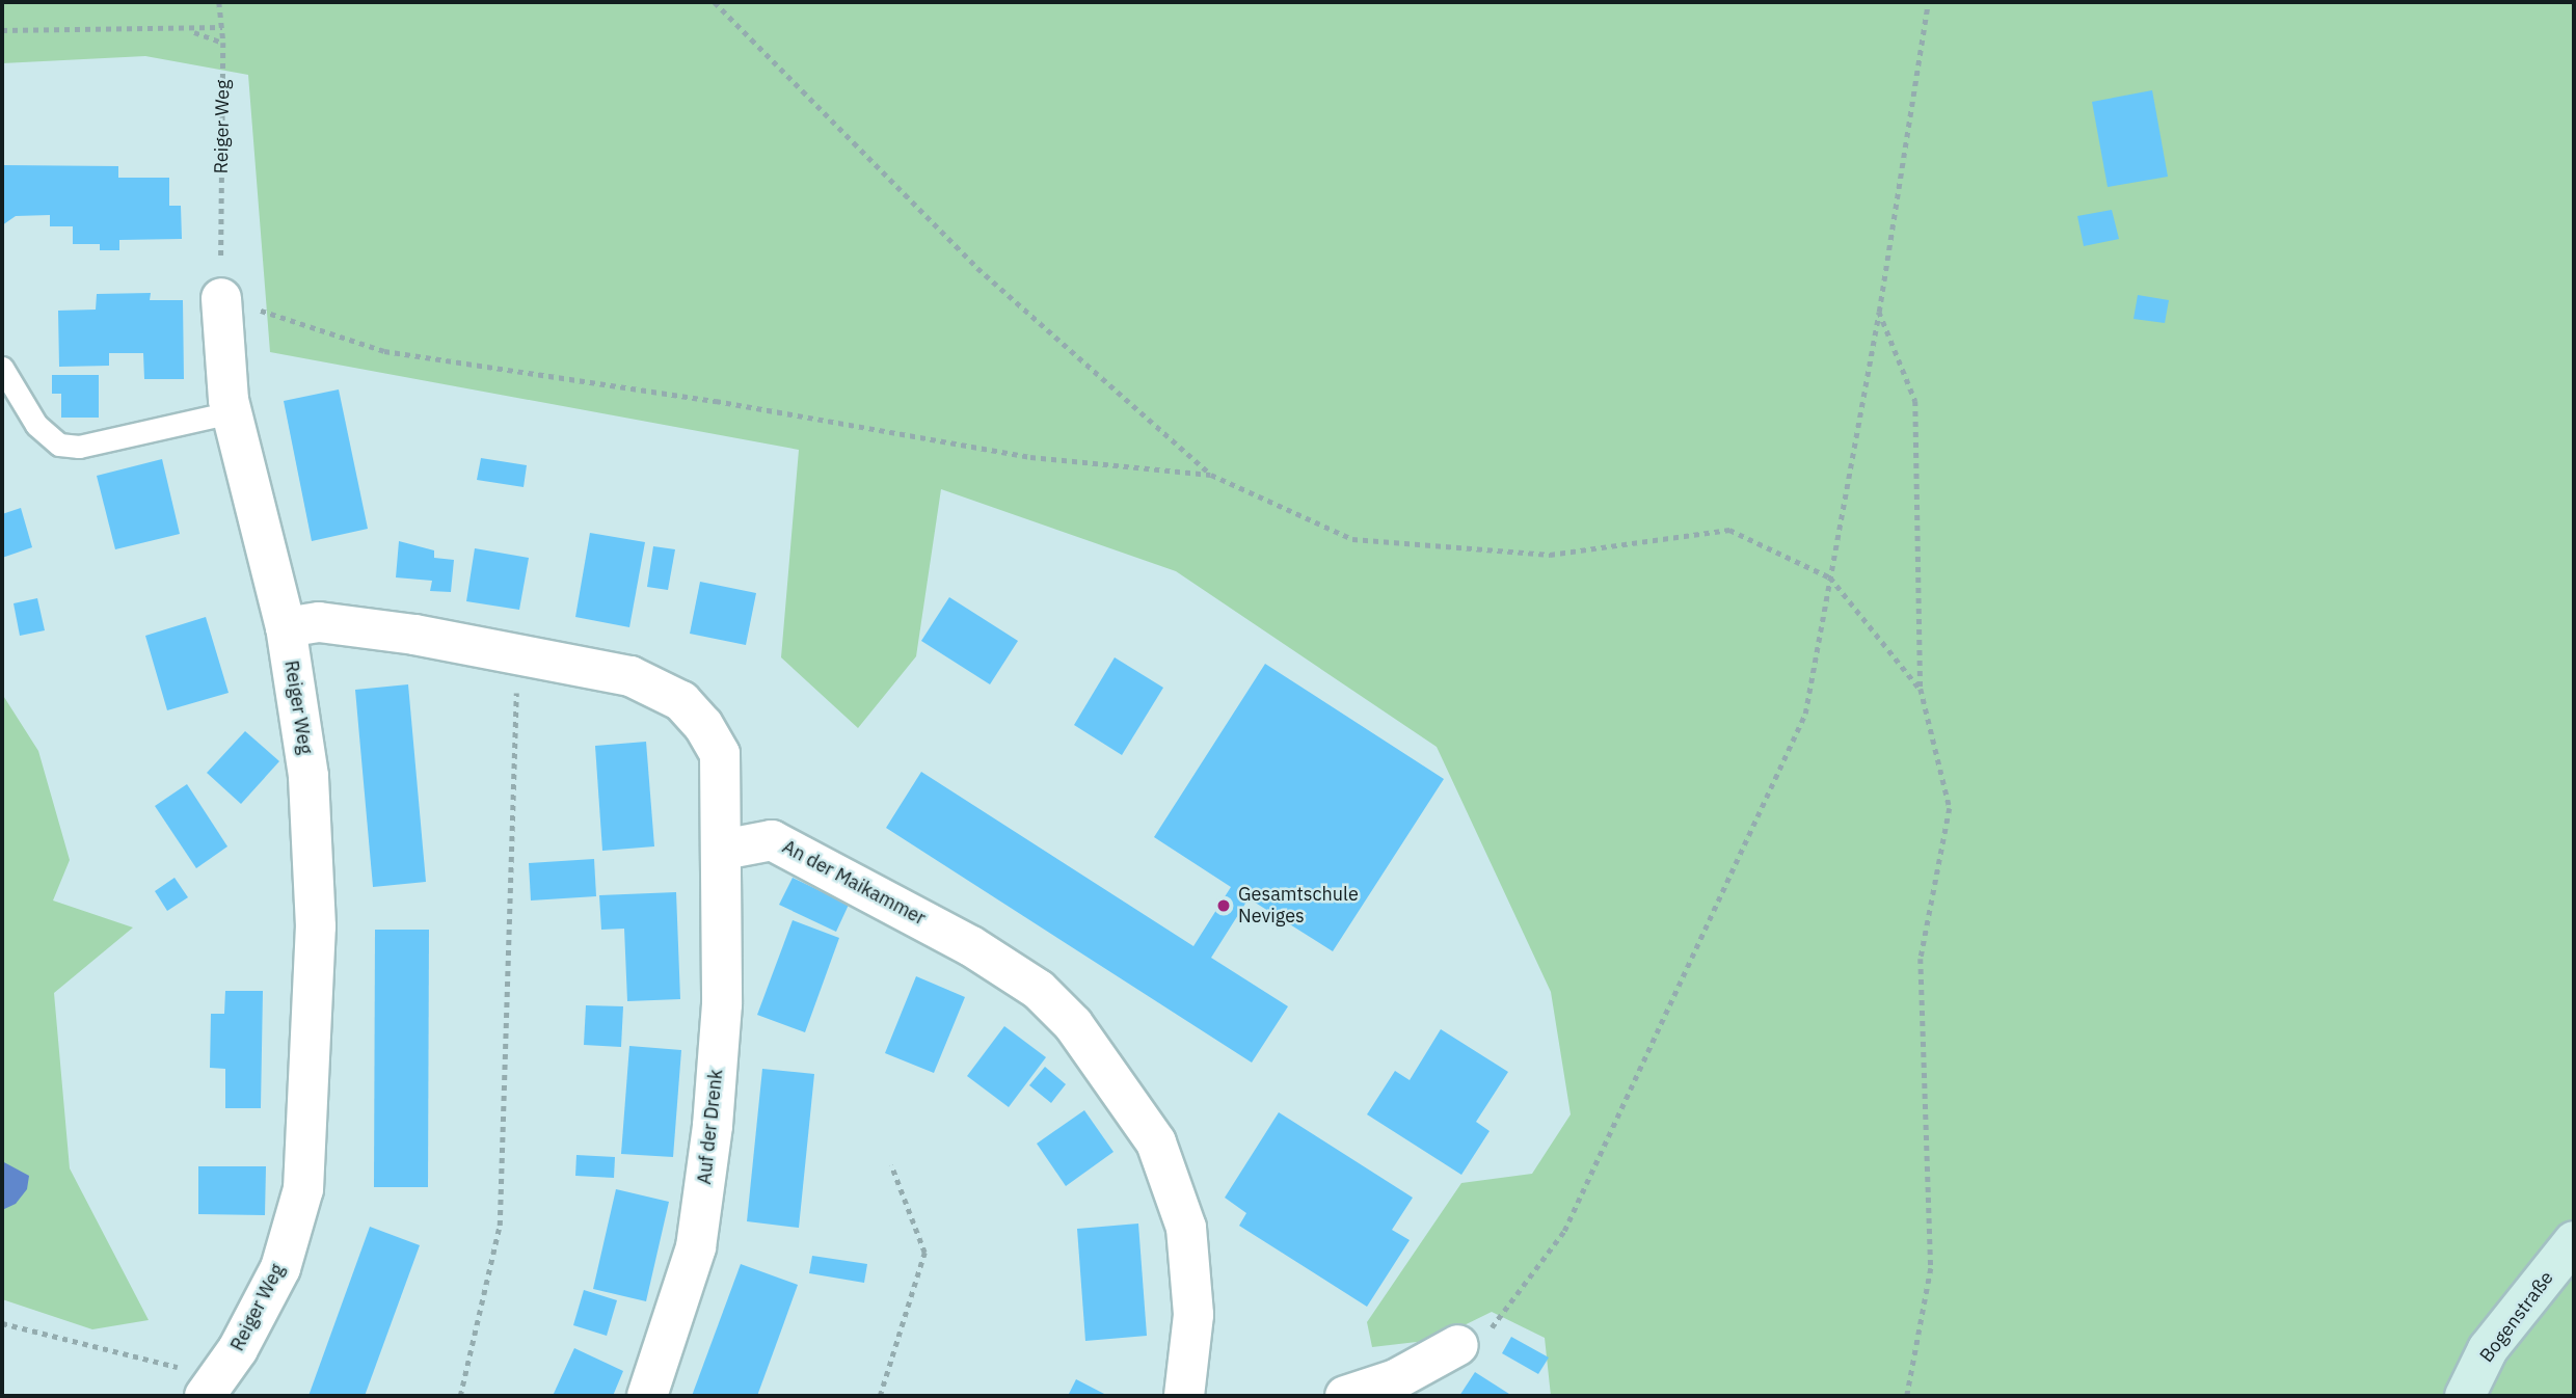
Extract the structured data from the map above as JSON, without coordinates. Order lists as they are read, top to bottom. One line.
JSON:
{"streets":{"main road":["Bogenstraße"],"street":["Reiger Weg","An der Maikammer","Auf der Drenk"]},"crossings":[["An der Maikammer","Auf der Drenk"]],"places":["Gesamtschule Neviges"]}
